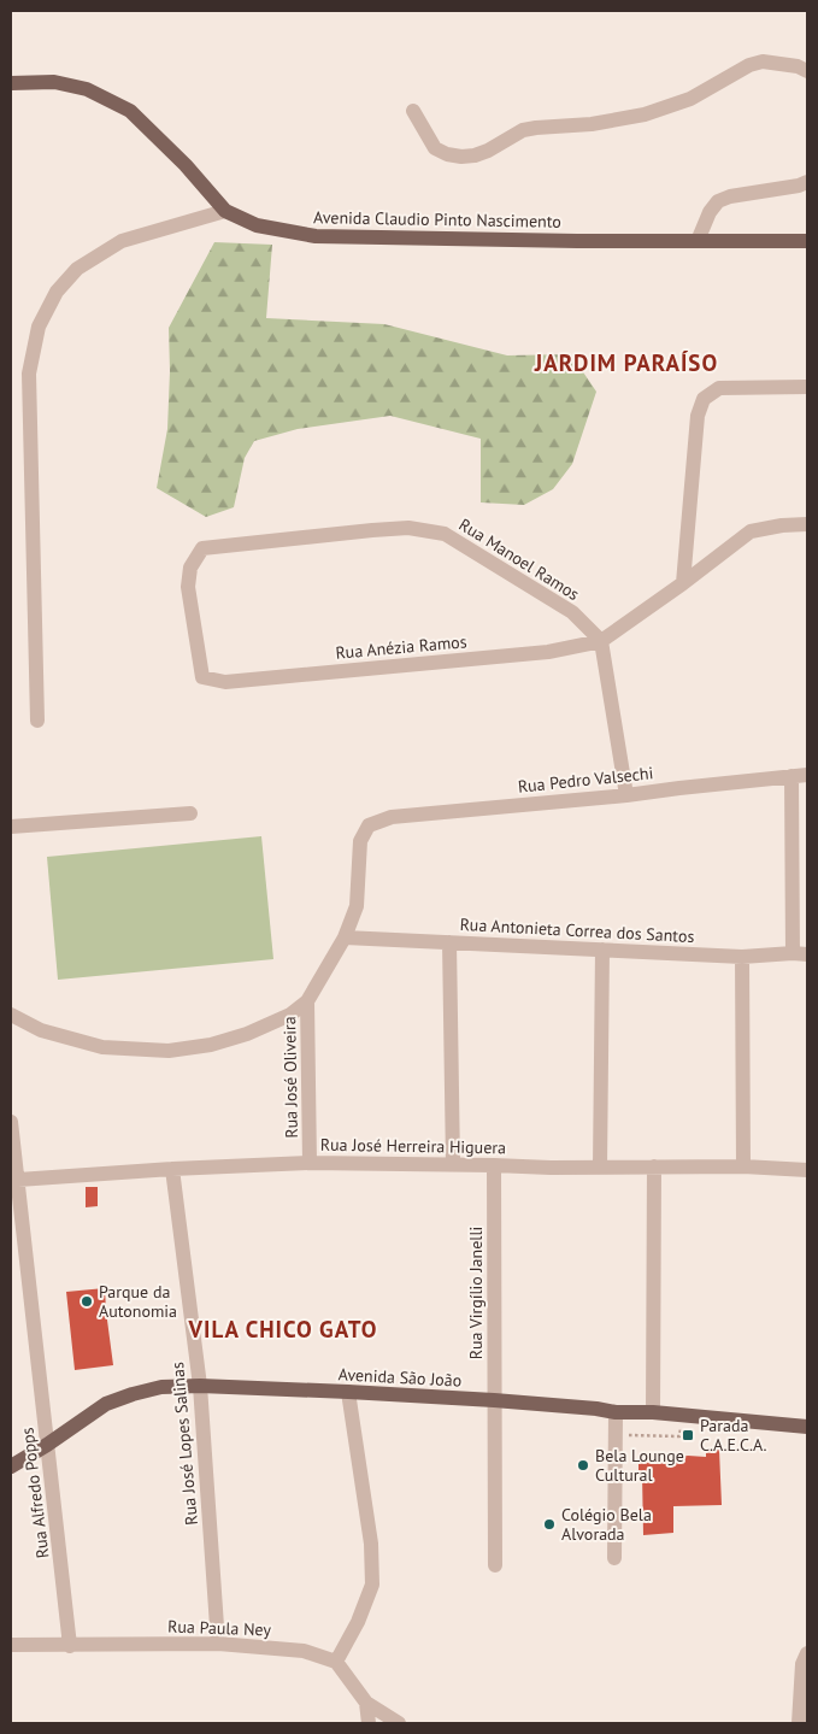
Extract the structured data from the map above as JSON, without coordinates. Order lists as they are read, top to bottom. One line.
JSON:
{"streets":{"main road":["Avenida Claudio Pinto Nascimento","Avenida São João"],"street":["Rua Manoel Ramos","Rua Anézia Ramos","Rua Pedro Valsechi","Rua Antonieta Correa dos Santos","Rua José Oliveira","Rua José Herreira Higuera","Rua Virgílio Janelli","Rua José Lopes Salinas","Rua Alfredo Popps","Rua Paula Ney"]},"crossings":[["Rua Manoel Ramos","Rua Anézia Ramos"],["Rua Pedro Valsechi","Rua José Oliveira"],["Rua Antonieta Correa dos Santos","Rua José Oliveira"],["Rua José Oliveira","Rua José Herreira Higuera"],["Rua José Herreira Higuera","Rua Virgílio Janelli"],["Rua José Herreira Higuera","Rua José Lopes Salinas"],["Rua José Herreira Higuera","Rua Alfredo Popps"],["Rua Virgílio Janelli","Avenida São João"],["Avenida São João","Rua José Lopes Salinas"],["Avenida São João","Rua Alfredo Popps"],["Rua José Lopes Salinas","Rua Paula Ney"],["Rua Alfredo Popps","Rua Paula Ney"]],"districts":["JARDIM PARAÍSO","VILA CHICO GATO"],"places":{"other":["Parque da Autonomia","Bela Lounge Cultural","Colégio Bela Alvorada"],"transit":["Parada C.A.E.C.A."]}}
